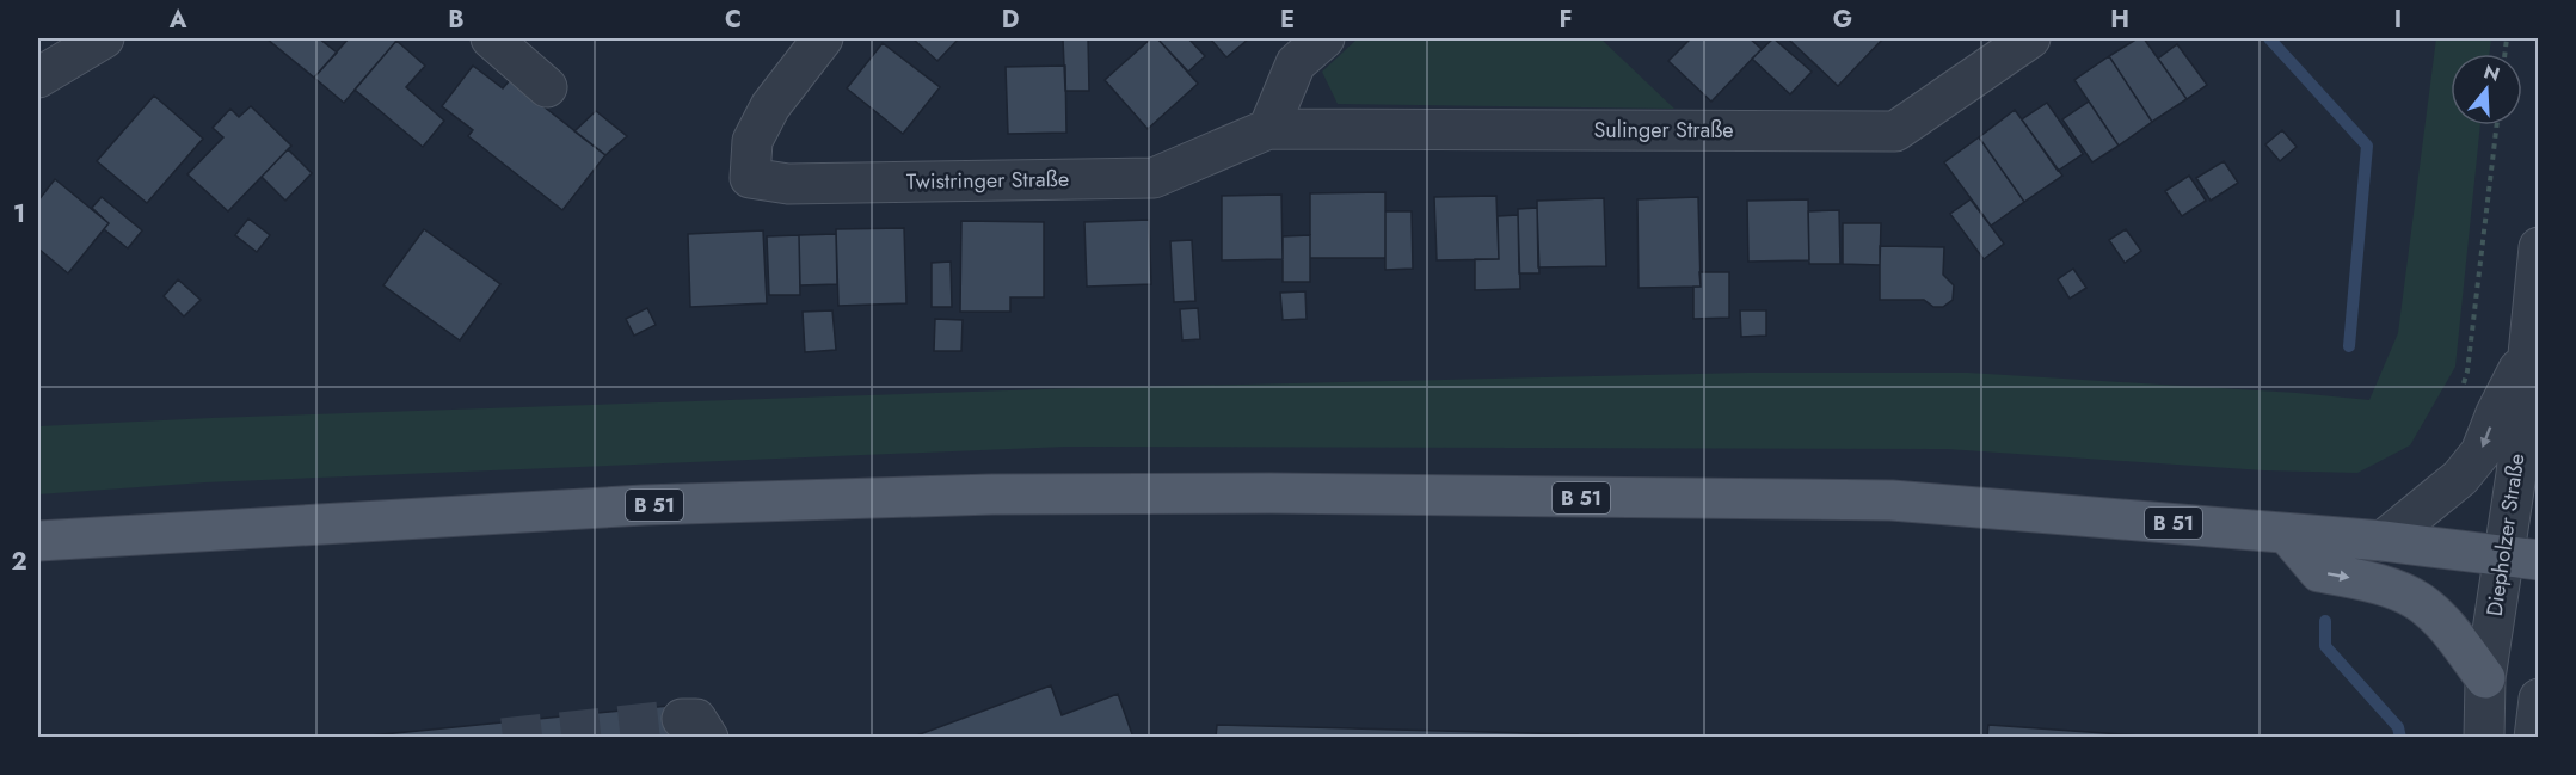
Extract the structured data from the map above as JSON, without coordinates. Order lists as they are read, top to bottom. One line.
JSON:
{"streets":{"main road":["B 51"],"street":["Sulinger Straße","Twistringer Straße","Diepholzer Straße"]},"crossings":[["Sulinger Straße","Twistringer Straße"],["B 51","Diepholzer Straße"]],"north":"top","grid":{"columns":["A","B","C","D","E","F","G","H","I"],"rows":["1","2"]}}
